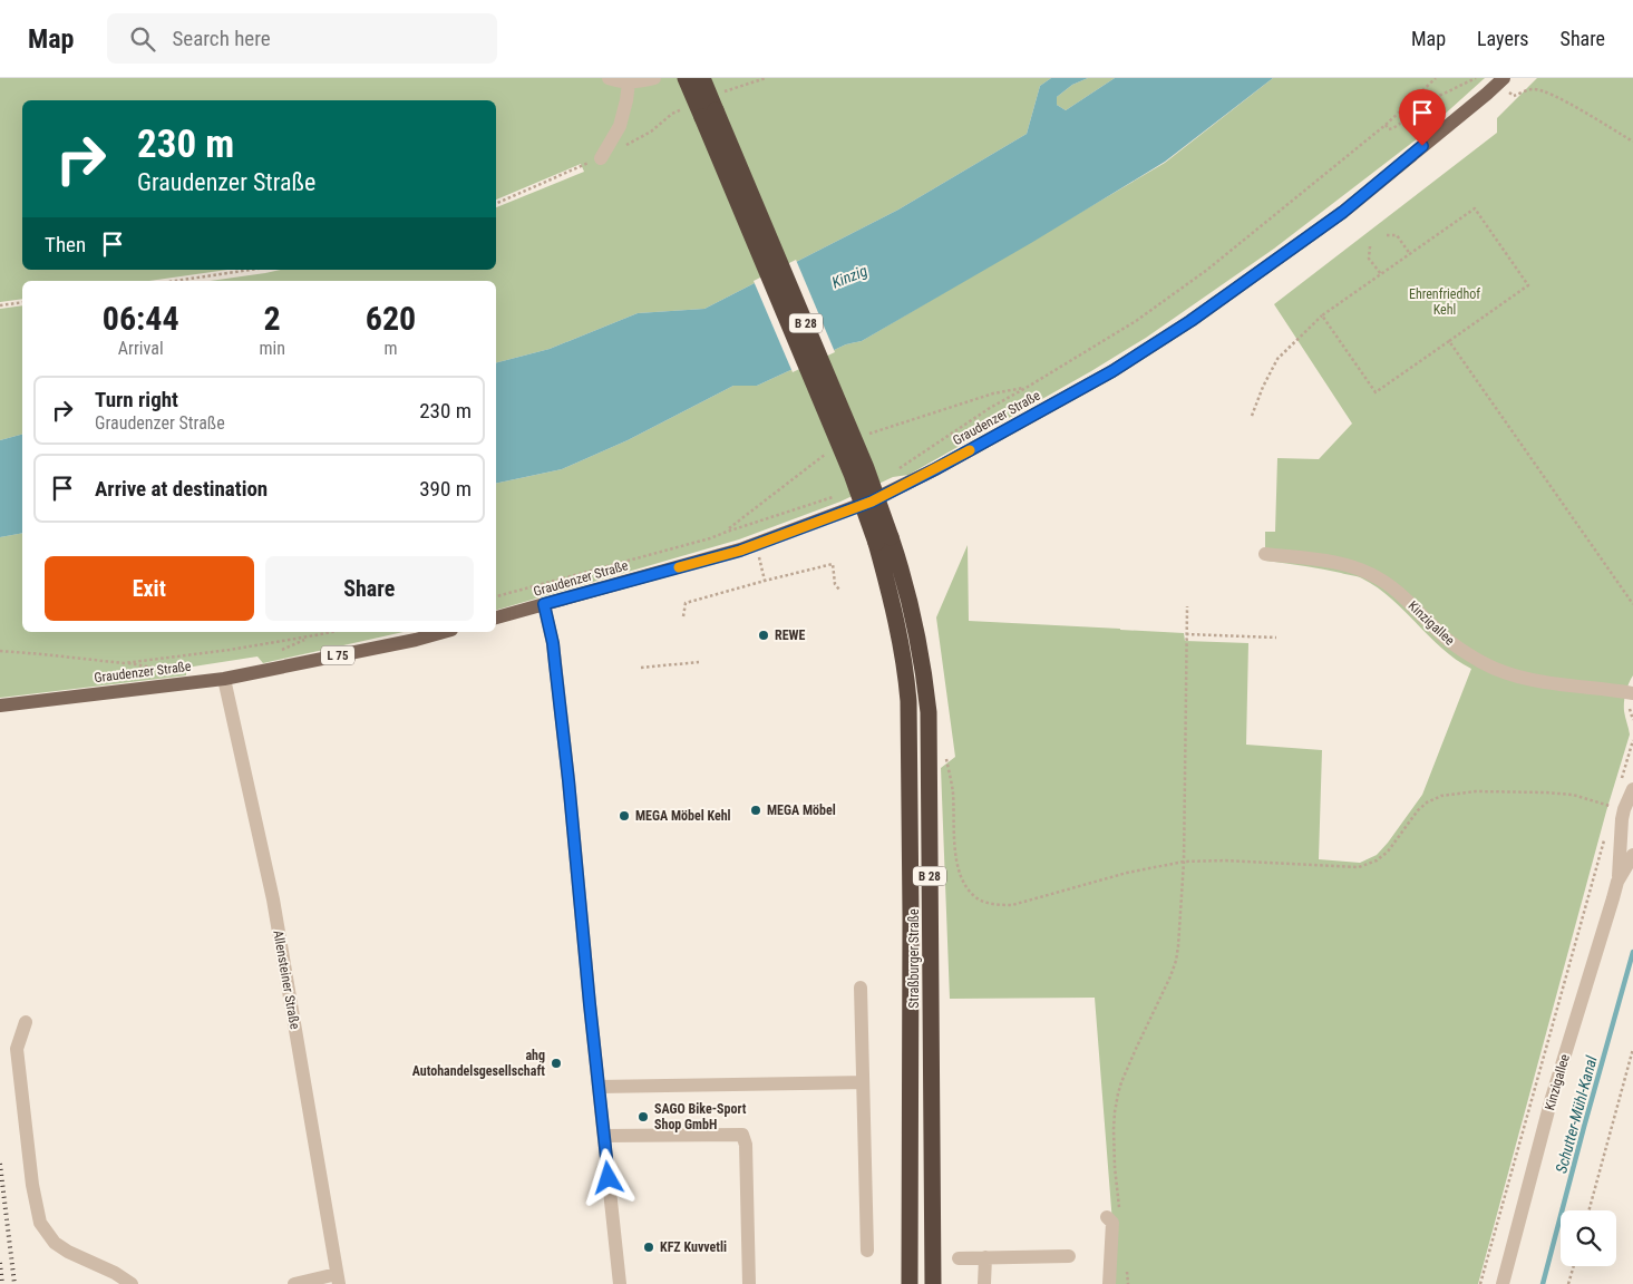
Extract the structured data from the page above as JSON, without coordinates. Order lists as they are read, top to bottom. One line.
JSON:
{"streets":{"highway":["B 28","Straßburger Straße"],"main road":["Graudenzer Straße","L 75"],"street":["Kinzigallee","Allensteiner Straße"]},"crossings":[["B 28","Straßburger Straße"],["Graudenzer Straße","Allensteiner Straße"]],"water":["Kinzig","Schutter-Mühl-Kanal"],"parks":["Ehrenfriedhof Kehl"],"places":["REWE","MEGA Möbel","MEGA Möbel Kehl","ahg Autohandelsgesellschaft","SAGO Bike-Sport Shop GmbH","KFZ Kuvvetli"],"page":{"header":"Map","search":"Search here","nav":["Map","Layers","Share"],"turn":["230 m","Graudenzer Straße"],"then":"Then","eta":["06:44","Arrival","2","min","620","m"],"list":[{"name":"Turn right","note":"Graudenzer Straße","value":"230 m"},{"name":"Arrive at destination","value":"390 m"}],"buttons":["Exit","Share"]}}
